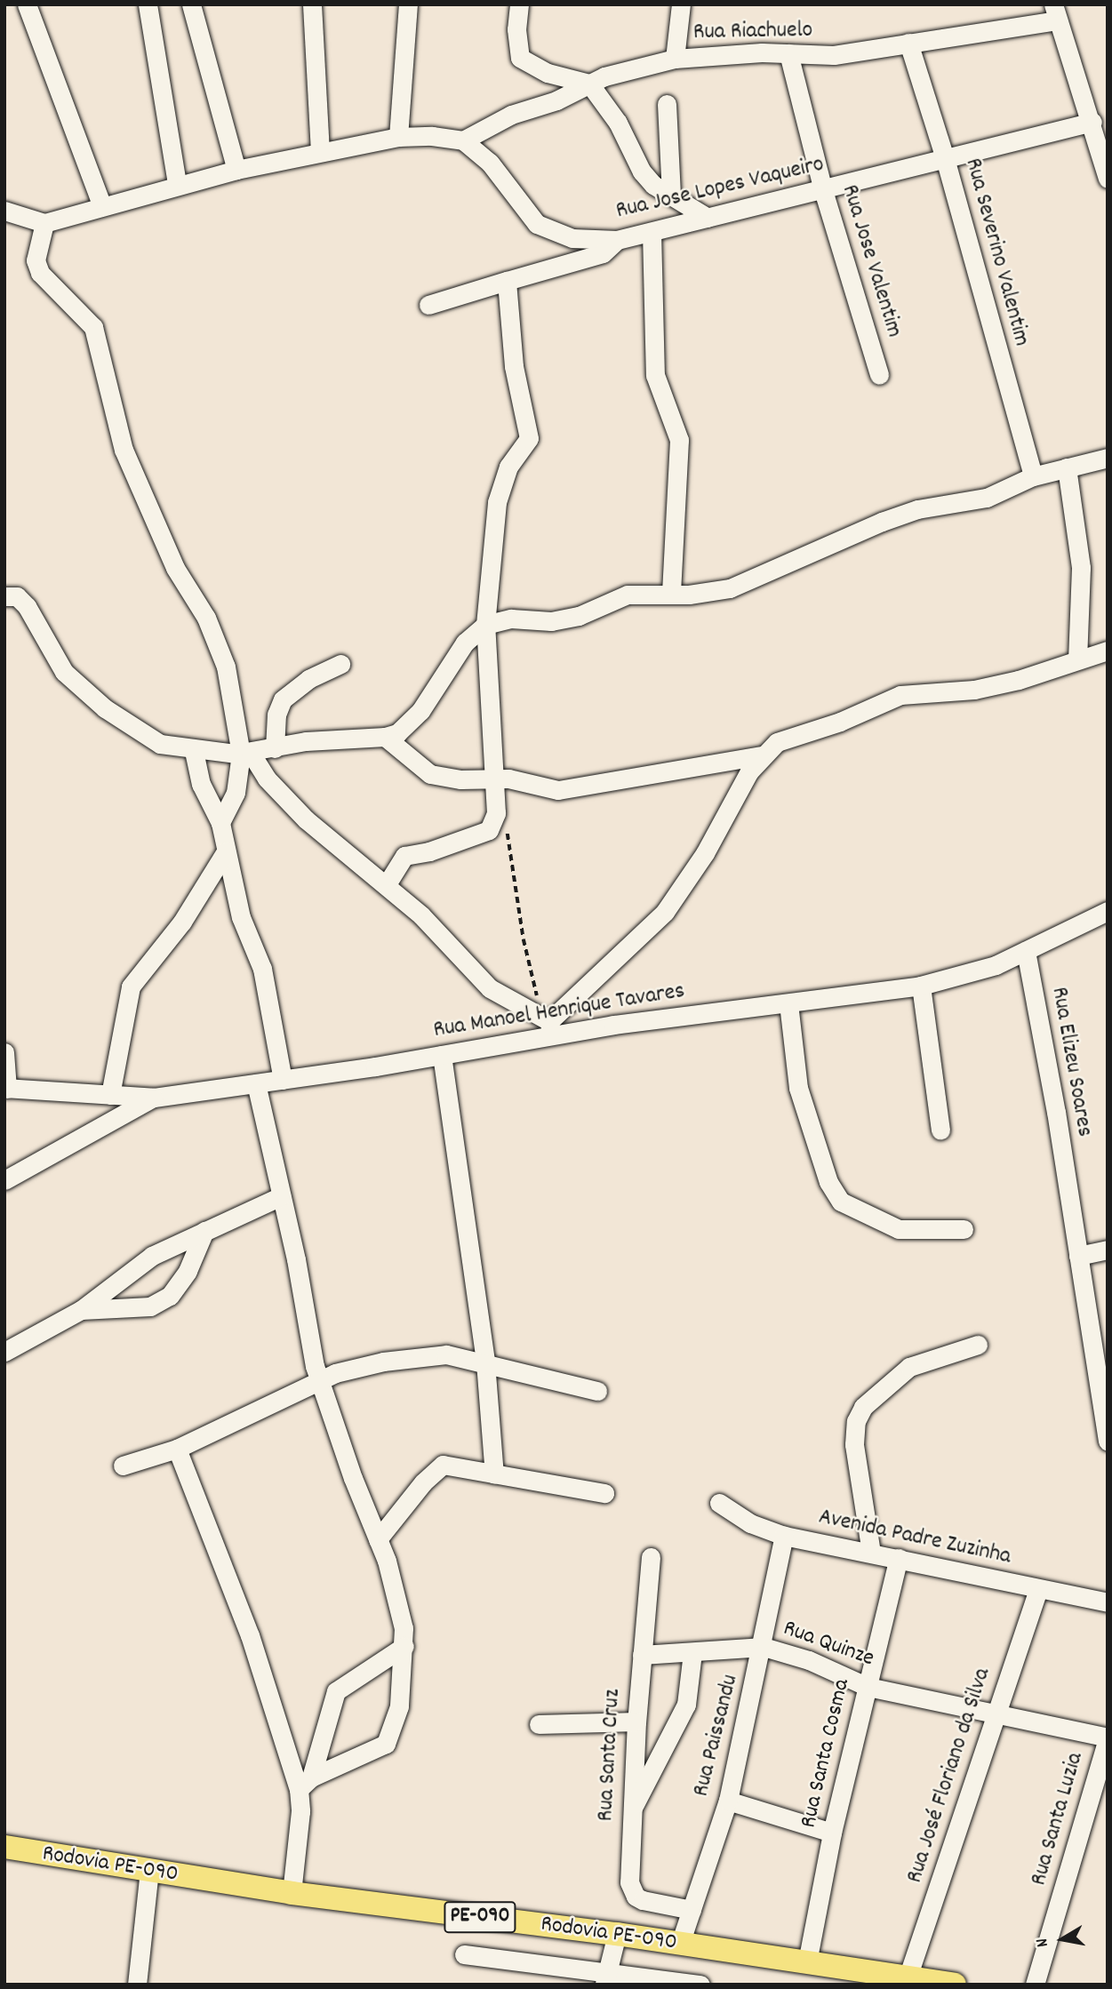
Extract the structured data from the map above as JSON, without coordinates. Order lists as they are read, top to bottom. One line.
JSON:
{"streets":{"main road":["Rodovia PE-090","PE-090"],"street":["Rua Riachuelo","Rua Jose Lopes Vaqueiro","Rua Severino Valentim","Rua Jose Valentim","Rua Manoel Henrique Tavares","Rua Elizeu Soares","Avenida Padre Zuzinha","Rua Quinze","Rua Paissandu","Rua Santa Cosma","Rua Santa Cruz","Rua José Floriano da Silva","Rua Santa Luzia"]},"crossings":[["Rua Riachuelo","Rua Jose Lopes Vaqueiro"],["Rua Riachuelo","Rua Severino Valentim"],["Rua Riachuelo","Rua Jose Valentim"],["Rua Jose Lopes Vaqueiro","Rua Severino Valentim"],["Rua Jose Lopes Vaqueiro","Rua Jose Valentim"],["Rua Manoel Henrique Tavares","Rua Elizeu Soares"],["Avenida Padre Zuzinha","Rua Paissandu"],["Avenida Padre Zuzinha","Rua Santa Cosma"],["Avenida Padre Zuzinha","Rua José Floriano da Silva"],["Rua Quinze","Rua Paissandu"],["Rua Quinze","Rua Santa Cosma"],["Rua Quinze","Rua Santa Cruz"],["Rua Quinze","Rua José Floriano da Silva"],["Rua Quinze","Rua Santa Luzia"],["Rua Paissandu","Rua Santa Cruz"],["Rua Paissandu","Rodovia PE-090"],["Rua Santa Cosma","Rodovia PE-090"],["Rua José Floriano da Silva","Rodovia PE-090"]],"north":"left"}
